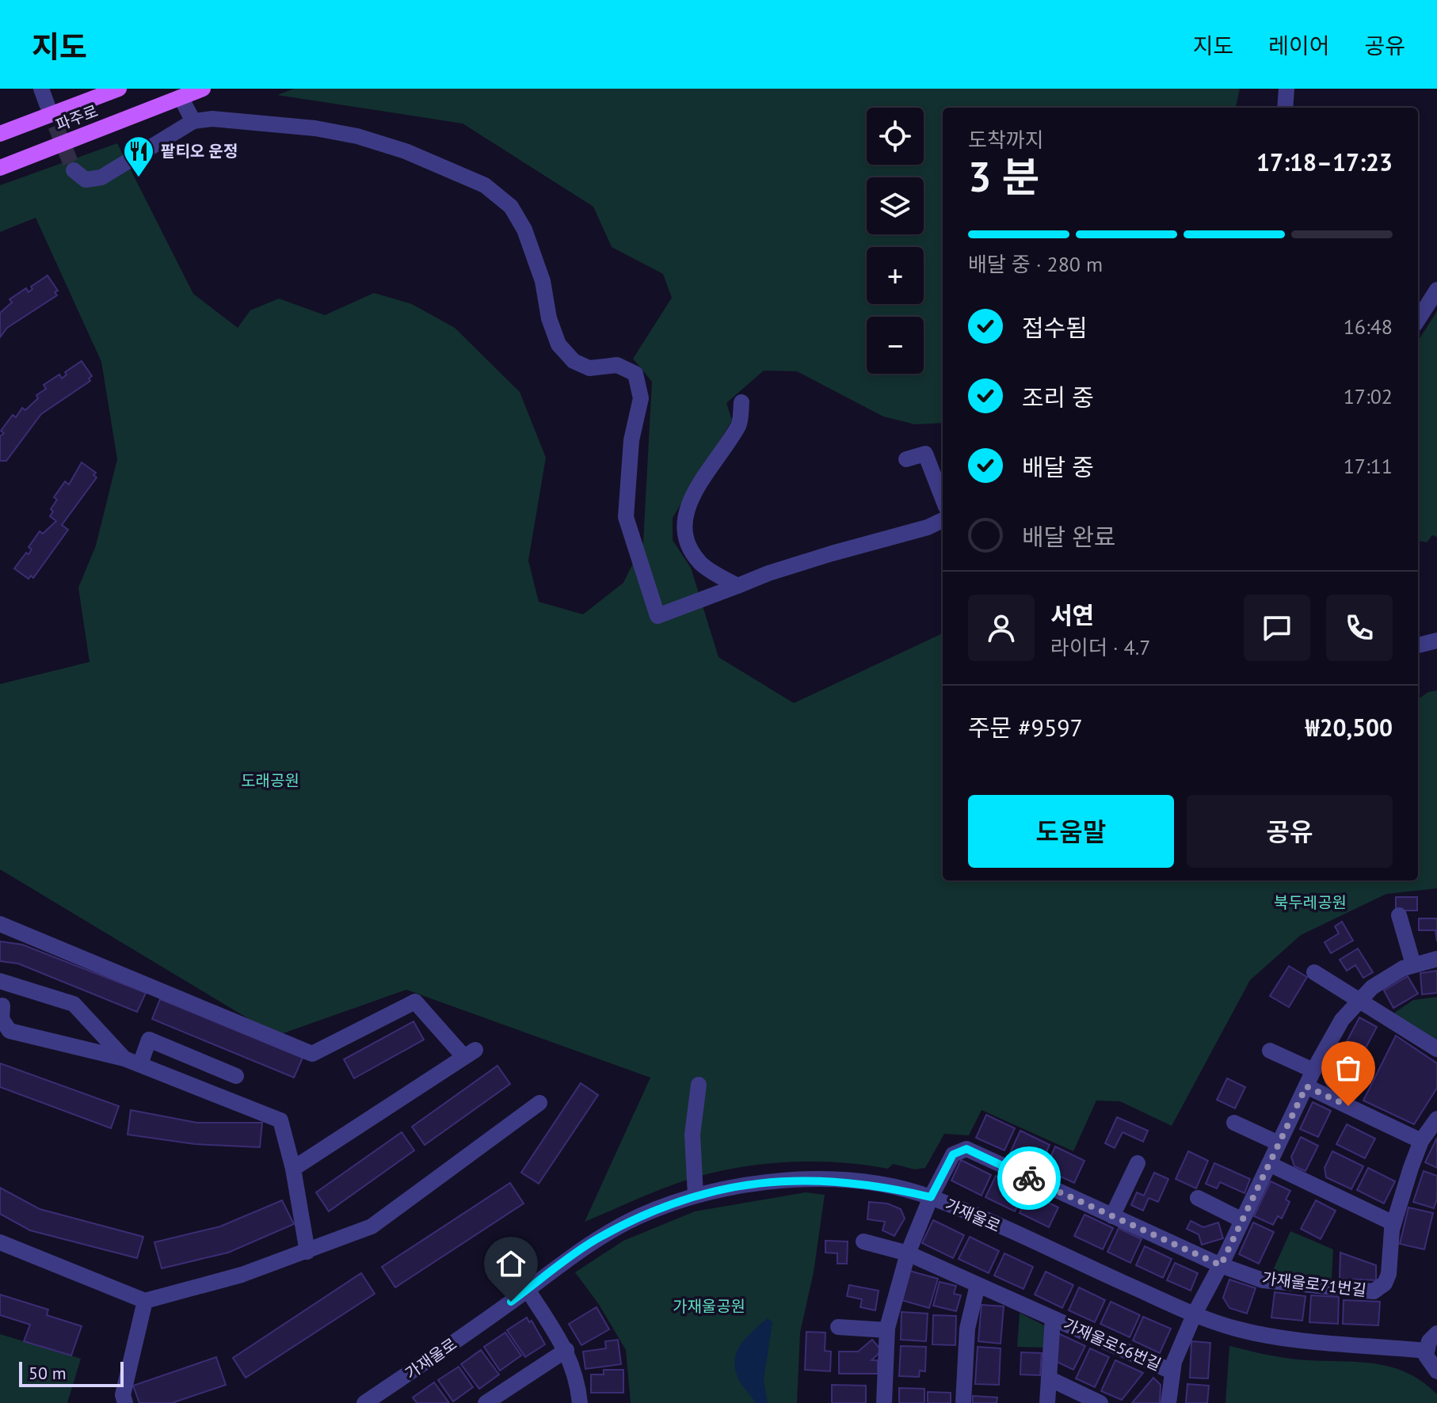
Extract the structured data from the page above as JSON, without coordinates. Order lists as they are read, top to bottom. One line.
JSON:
{"streets":{"main road":["파주로"],"street":["가재울로","가재울로71번길","가재울로56번길"]},"crossings":[["가재울로","가재울로71번길"],["가재울로","가재울로56번길"]],"parks":["도래공원","북두레공원","가재울공원"],"places":{"restaurant":["팥티오 운정"]},"scale_bar":"50 m","page":{"header":"지도","nav":["지도","레이어","공유"],"map_buttons":["+","−"],"heading":["3 분","도착까지","17:18–17:23"],"panel":["서연","라이더 · 4.7","주문 #9597","₩20,500"],"bar":"배달 중 · 280 m","list":[["접수됨","16:48"],["조리 중","17:02"],["배달 중","17:11"],"배달 완료"],"buttons":["도움말","공유"],"scale":"50 m"}}
